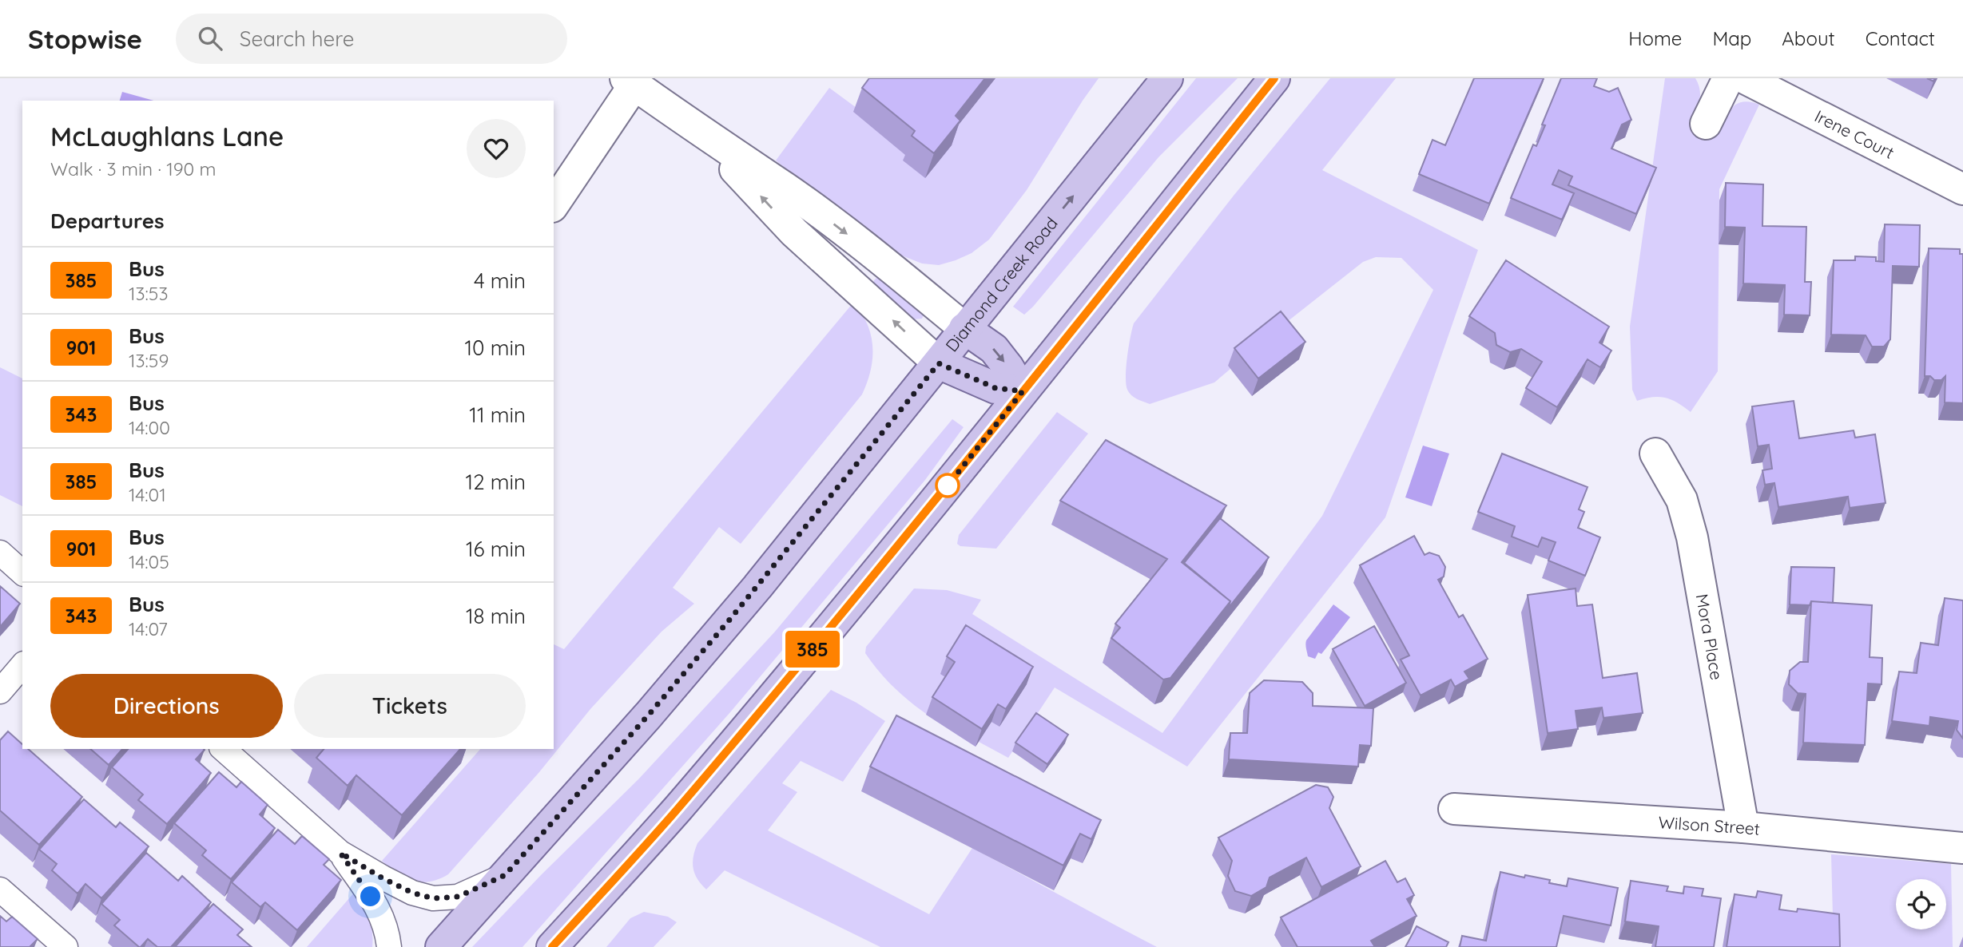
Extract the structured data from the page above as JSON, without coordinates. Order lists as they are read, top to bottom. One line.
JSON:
{"streets":{"main road":["Diamond Creek Road"],"street":["Irene Court","Mora Place","Wilson Street"]},"crossings":[["Mora Place","Wilson Street"]],"lines":["bus line 385"],"page":{"header":"Stopwise","search":"Search here","nav":["Home","Map","About","Contact"],"on_map":"385","heading":[["McLaughlans Lane","Walk · 3 min · 190 m"],"Departures"],"list":[{"mark":"385","name":"Bus","note":"13:53","value":"4 min"},{"mark":"901","name":"Bus","note":"13:59","value":"10 min"},{"mark":"343","name":"Bus","note":"14:00","value":"11 min"},{"mark":"385","name":"Bus","note":"14:01","value":"12 min"},{"mark":"901","name":"Bus","note":"14:05","value":"16 min"},{"mark":"343","name":"Bus","note":"14:07","value":"18 min"}],"buttons":["Directions","Tickets"]}}
